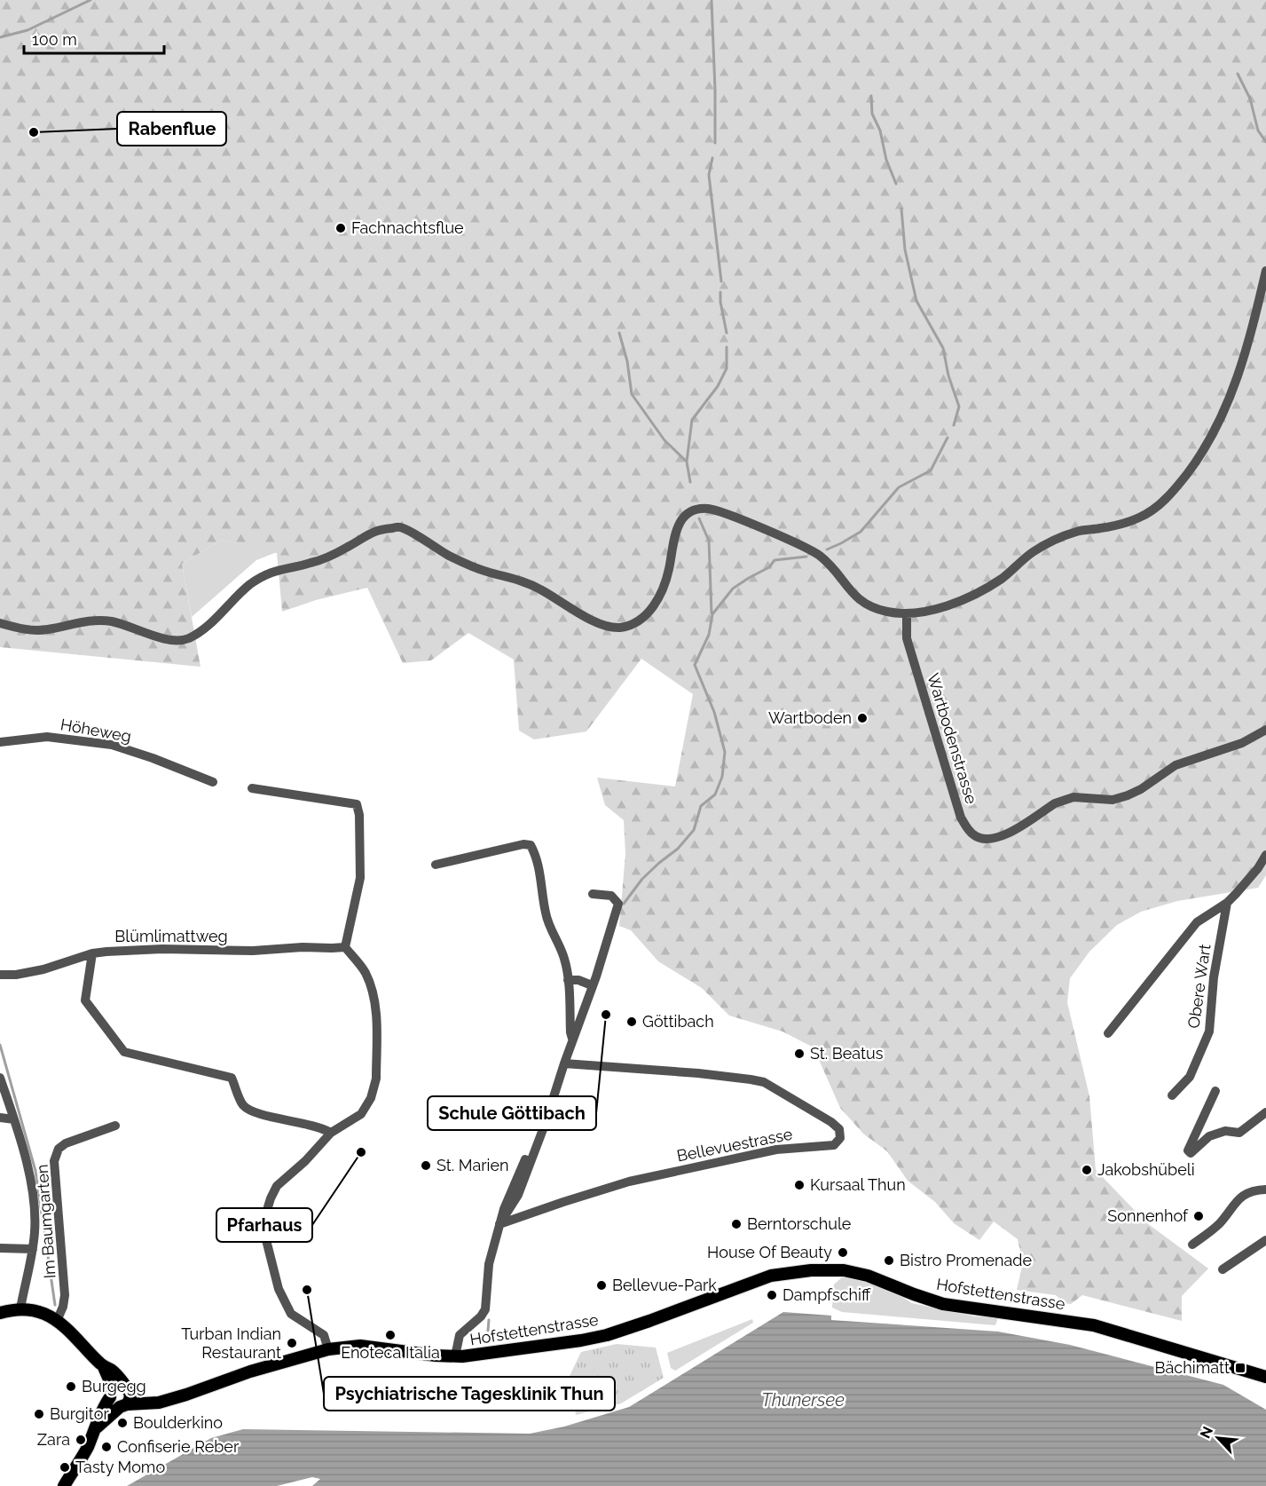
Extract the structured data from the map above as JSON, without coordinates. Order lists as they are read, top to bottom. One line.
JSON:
{"streets":{"main road":["Hofstettenstrasse"],"street":["Höheweg","Wartbodenstrasse","Blümlimattweg","Obere Wart","Bellevuestrasse","Im Baumgarten"]},"water":["Thunersee"],"places":{"other":["Rabenflue","Fachnachtsflue","Wartboden","Schule Göttibach","Göttibach","St. Beatus","Pfarhaus","St. Marien","Jakobshübeli","Kursaal Thun","Sonnenhof","Berntorschule","House Of Beauty","Bistro Promenade","Bellevue-Park","Psychiatrische Tagesklinik Thun","Dampfschiff","Enoteca Italia","Turban Indian Restaurant","Burgegg","Burgitor","Boulderkino","Zara","Confiserie Reber","Tasty Momo"],"transit":["Bächimatt"]},"scale_bar":"100 m","north":"top left"}
